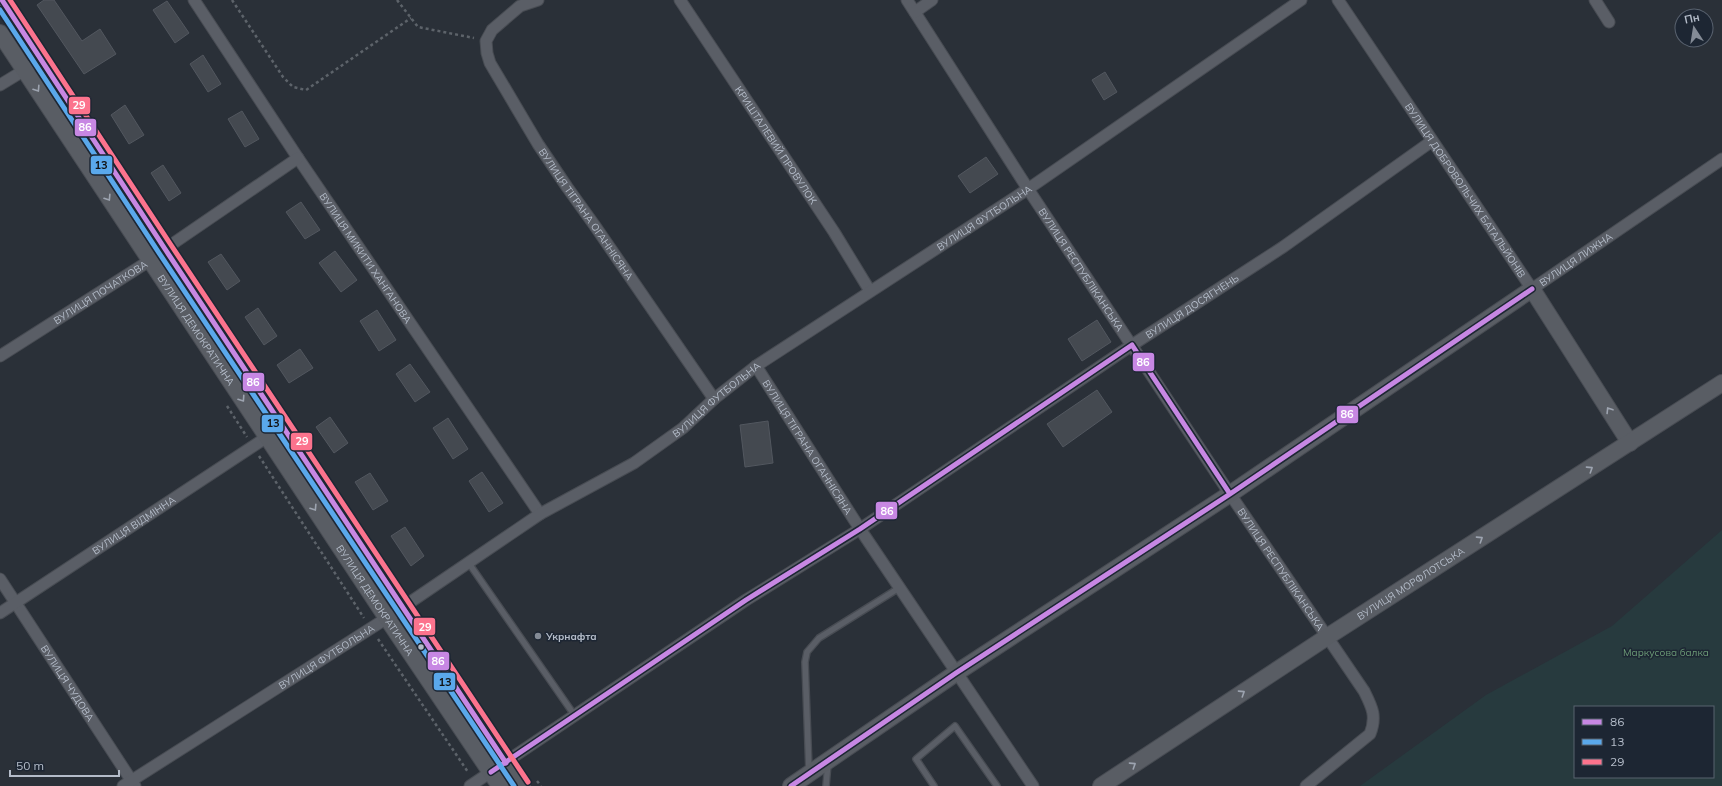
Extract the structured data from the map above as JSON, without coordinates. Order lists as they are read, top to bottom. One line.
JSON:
{"streets":{"street":["КРИШТАЛЕВИЙ ПРОВУЛОК","ВУЛИЦЯ ДОБРОВОЛЬЧИХ БАТАЛЬЙОНІВ","ВУЛИЦЯ ТІГРАНА ОГАННІСЯНА","ВУЛИЦЯ ФУТБОЛЬНА","ВУЛИЦЯ МИКИТИ ХАНГАНОВА","ВУЛИЦЯ ЛИЖНА","ВУЛИЦЯ РЕСПУБЛІКАНСЬКА","ВУЛИЦЯ ПОЧАТКОВА","ВУЛИЦЯ ДОСЯГНЕНЬ","ВУЛИЦЯ ДЕМОКРАТИЧНА","ВУЛИЦЯ ВІДМІННА","ВУЛИЦЯ МОРФЛОТСЬКА","ВУЛИЦЯ ЧУДОВА"]},"crossings":[["КРИШТАЛЕВИЙ ПРОВУЛОК","ВУЛИЦЯ ФУТБОЛЬНА"],["ВУЛИЦЯ ДОБРОВОЛЬЧИХ БАТАЛЬЙОНІВ","ВУЛИЦЯ ЛИЖНА"],["ВУЛИЦЯ ДОБРОВОЛЬЧИХ БАТАЛЬЙОНІВ","ВУЛИЦЯ ДОСЯГНЕНЬ"],["ВУЛИЦЯ ДОБРОВОЛЬЧИХ БАТАЛЬЙОНІВ","ВУЛИЦЯ МОРФЛОТСЬКА"],["ВУЛИЦЯ ТІГРАНА ОГАННІСЯНА","ВУЛИЦЯ ФУТБОЛЬНА"],["ВУЛИЦЯ ТІГРАНА ОГАННІСЯНА","ВУЛИЦЯ ЛИЖНА"],["ВУЛИЦЯ ТІГРАНА ОГАННІСЯНА","ВУЛИЦЯ ДОСЯГНЕНЬ"],["ВУЛИЦЯ ФУТБОЛЬНА","ВУЛИЦЯ МИКИТИ ХАНГАНОВА"],["ВУЛИЦЯ ФУТБОЛЬНА","ВУЛИЦЯ РЕСПУБЛІКАНСЬКА"],["ВУЛИЦЯ ФУТБОЛЬНА","ВУЛИЦЯ ДЕМОКРАТИЧНА"],["ВУЛИЦЯ ФУТБОЛЬНА","ВУЛИЦЯ ЧУДОВА"],["ВУЛИЦЯ МИКИТИ ХАНГАНОВА","ВУЛИЦЯ ПОЧАТКОВА"],["ВУЛИЦЯ ЛИЖНА","ВУЛИЦЯ РЕСПУБЛІКАНСЬКА"],["ВУЛИЦЯ РЕСПУБЛІКАНСЬКА","ВУЛИЦЯ ДОСЯГНЕНЬ"],["ВУЛИЦЯ РЕСПУБЛІКАНСЬКА","ВУЛИЦЯ МОРФЛОТСЬКА"],["ВУЛИЦЯ ПОЧАТКОВА","ВУЛИЦЯ ДЕМОКРАТИЧНА"],["ВУЛИЦЯ ДОСЯГНЕНЬ","ВУЛИЦЯ ДЕМОКРАТИЧНА"],["ВУЛИЦЯ ДЕМОКРАТИЧНА","ВУЛИЦЯ ВІДМІННА"],["ВУЛИЦЯ ВІДМІННА","ВУЛИЦЯ ЧУДОВА"]],"one_way":["ВУЛИЦЯ МОРФЛОТСЬКА"],"parks":["Маркусова балка"],"places":["Укрнафта"],"lines":["transit line 86","transit line 29","transit line 13"],"legend":["86","13","29"],"scale_bar":"50 m","north":"top"}
